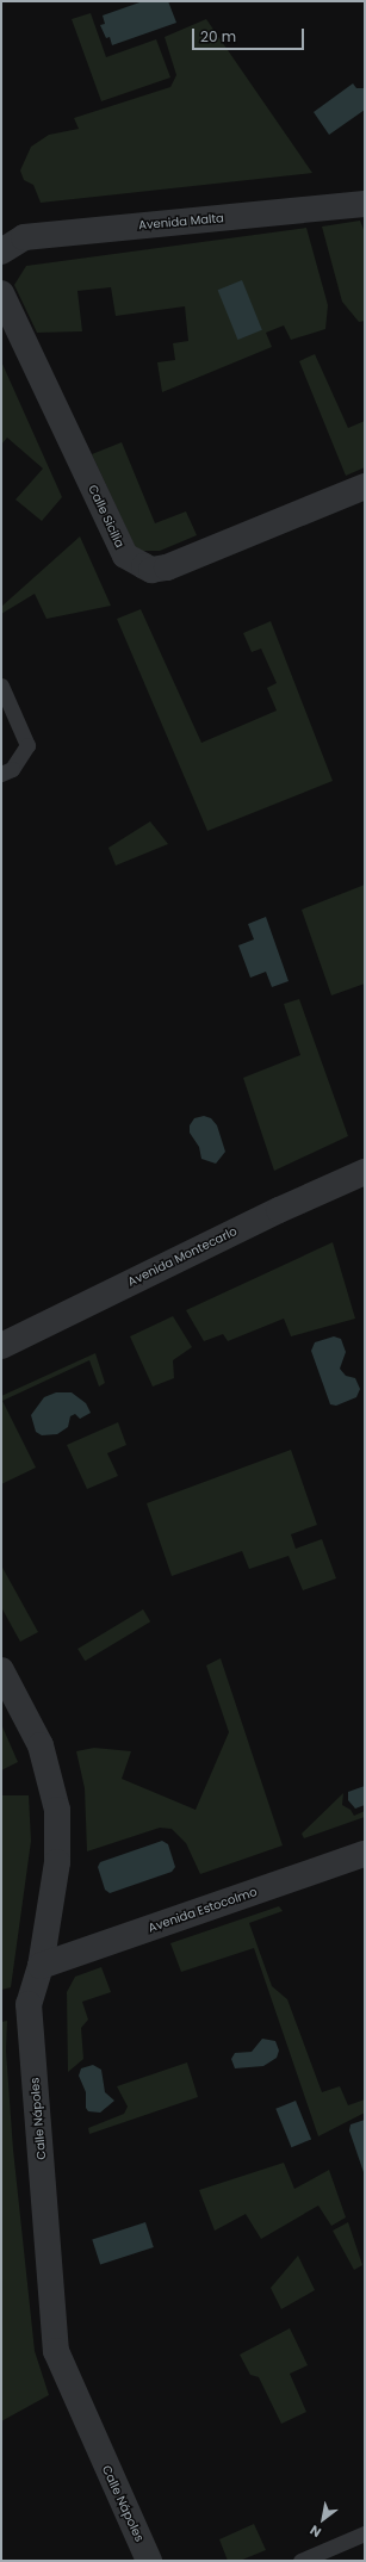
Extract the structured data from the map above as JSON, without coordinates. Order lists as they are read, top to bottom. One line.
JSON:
{"streets":{"street":["Avenida Malta","Calle Sicilia","Avenida Montecarlo","Avenida Estocolmo","Calle Nápoles"]},"crossings":[["Avenida Estocolmo","Calle Nápoles"]],"scale_bar":"20 m","north":"bottom left"}
